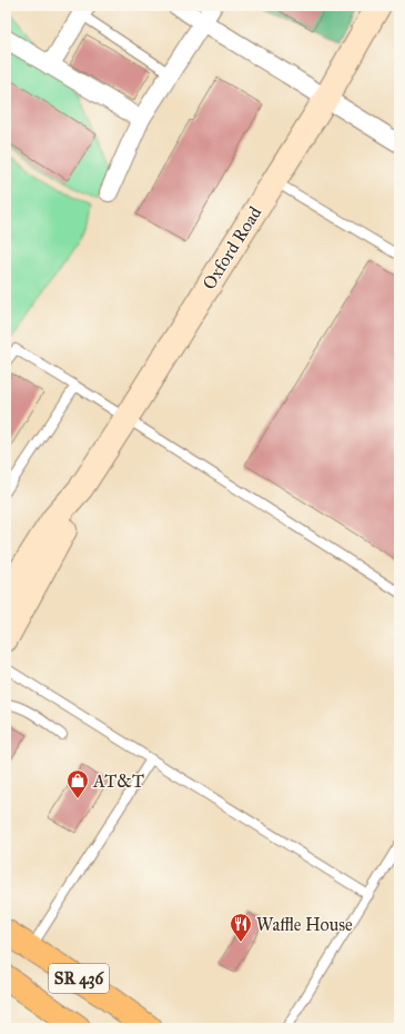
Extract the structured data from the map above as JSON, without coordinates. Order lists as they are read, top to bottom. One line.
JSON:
{"streets":{"main road":["SR 436"],"street":["Oxford Road"]},"places":{"shop":["AT&T"],"restaurant":["Waffle House"]}}
